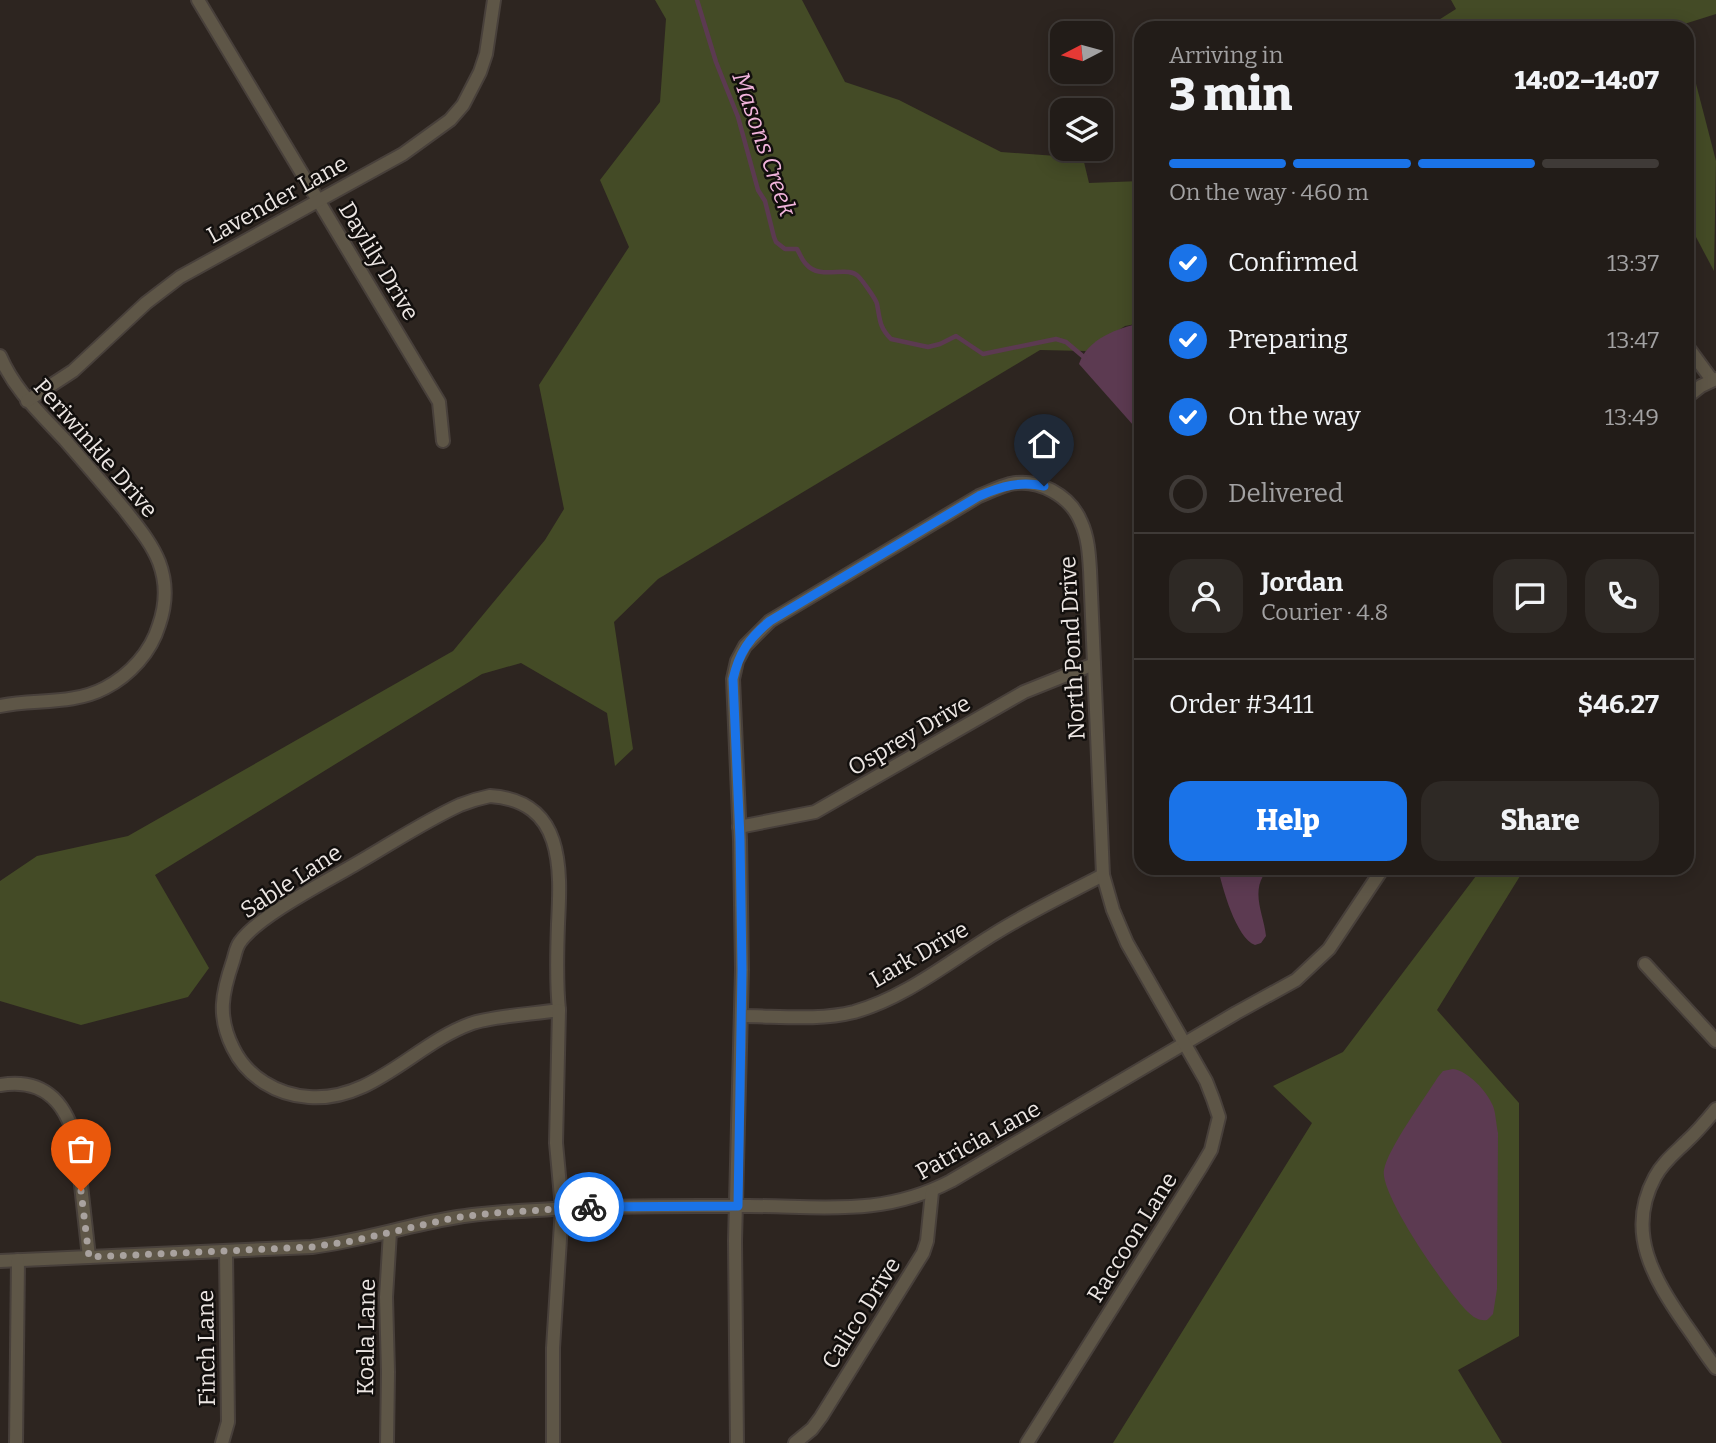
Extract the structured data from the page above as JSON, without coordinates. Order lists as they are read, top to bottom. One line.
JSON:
{"streets":{"street":["Lavender Lane","Daylily Drive","Periwinkle Drive","North Pond Drive","Osprey Drive","Sable Lane","Lark Drive","Patricia Lane","Raccoon Lane","Calico Drive","Koala Lane","Finch Lane"]},"crossings":[["Lavender Lane","Daylily Drive"],["Lavender Lane","Periwinkle Drive"],["North Pond Drive","Osprey Drive"],["North Pond Drive","Lark Drive"],["North Pond Drive","Patricia Lane"],["North Pond Drive","Raccoon Lane"],["Sable Lane","Patricia Lane"],["Patricia Lane","Raccoon Lane"],["Patricia Lane","Calico Drive"],["Patricia Lane","Koala Lane"],["Patricia Lane","Finch Lane"]],"water":["Masons Creek"],"north":"left","page":{"heading":["3 min","Arriving in","14:02–14:07"],"panel":["Jordan","Courier · 4.8","Order #3411","$46.27"],"bar":"On the way · 460 m","list":[["Confirmed","13:37"],["Preparing","13:47"],["On the way","13:49"],"Delivered"],"buttons":["Help","Share"]}}
